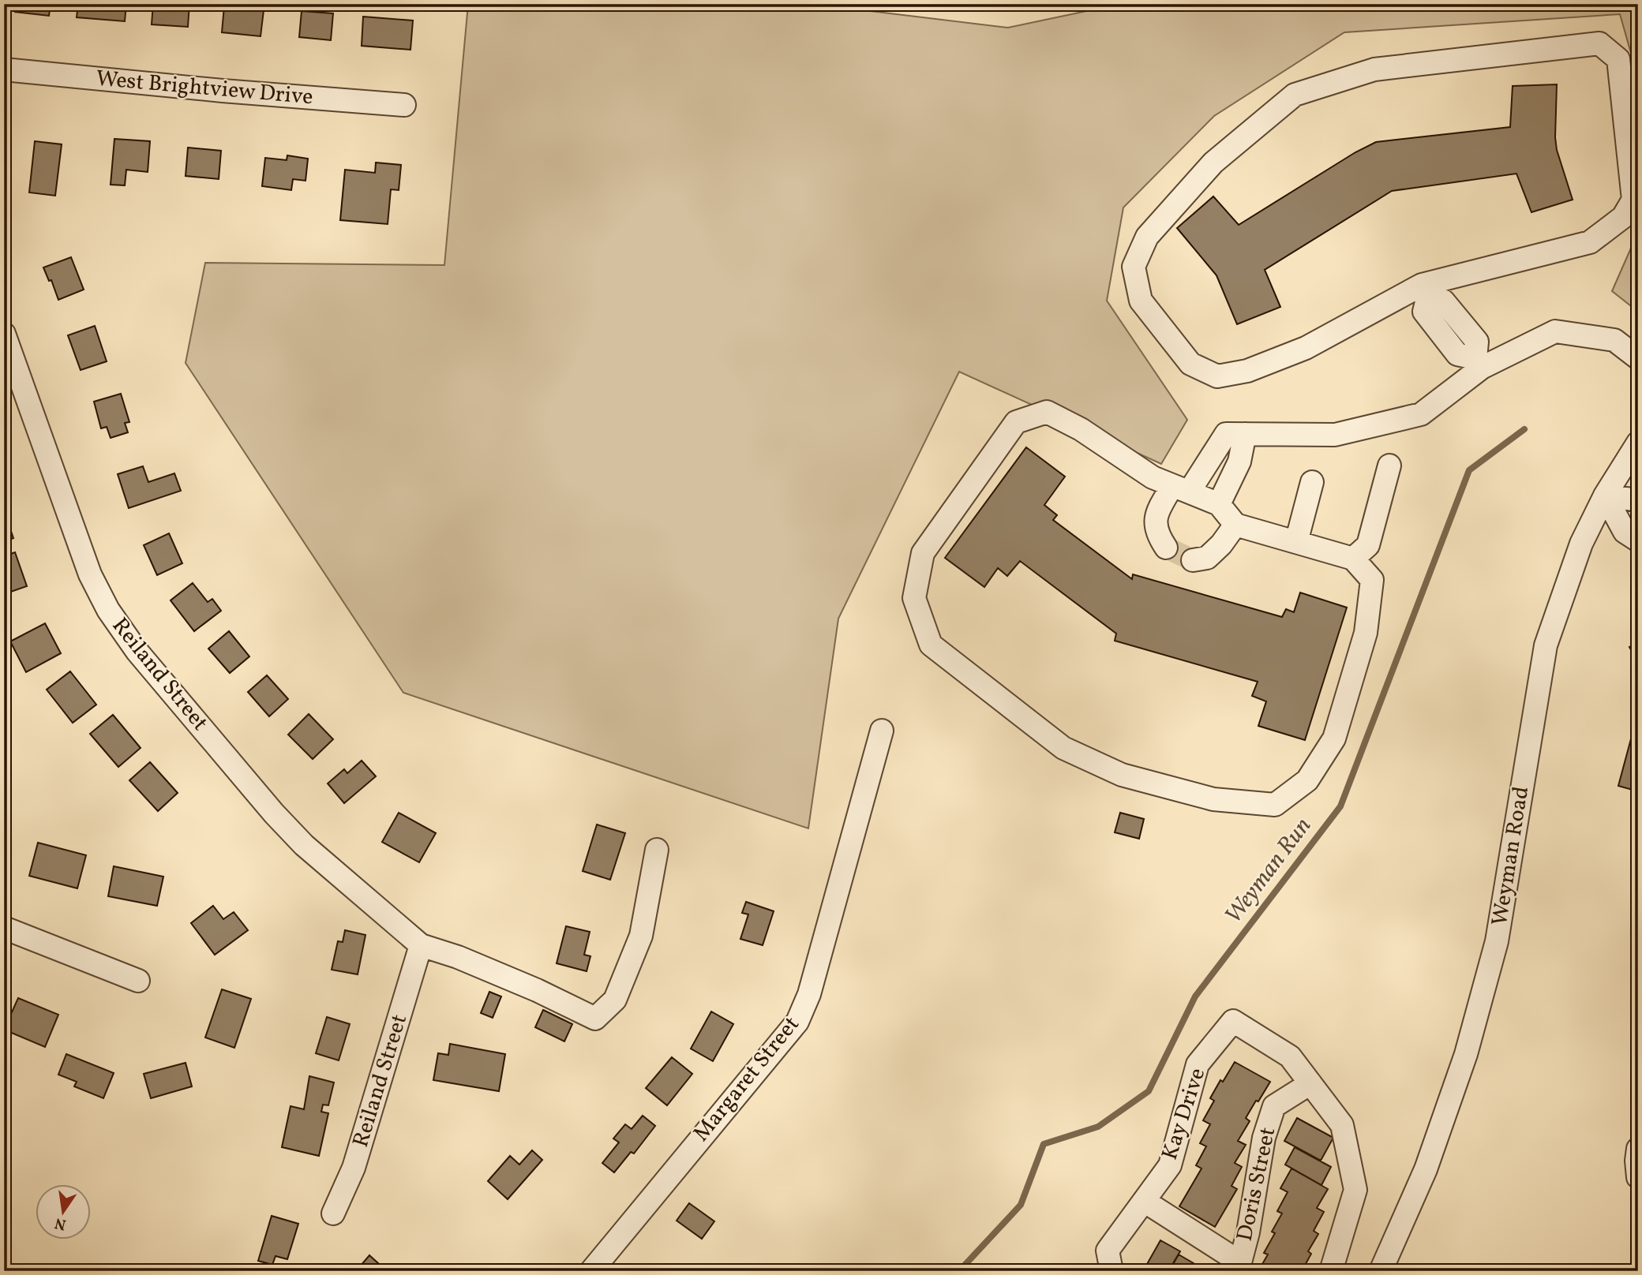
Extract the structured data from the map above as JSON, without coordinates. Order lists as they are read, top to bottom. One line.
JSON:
{"streets":{"street":["West Brightview Drive","Reiland Street","Weyman Road","Margaret Street","Kay Drive","Doris Street"]},"crossings":[["Kay Drive","Doris Street"]],"water":["Weyman Run"],"north":"bottom"}
